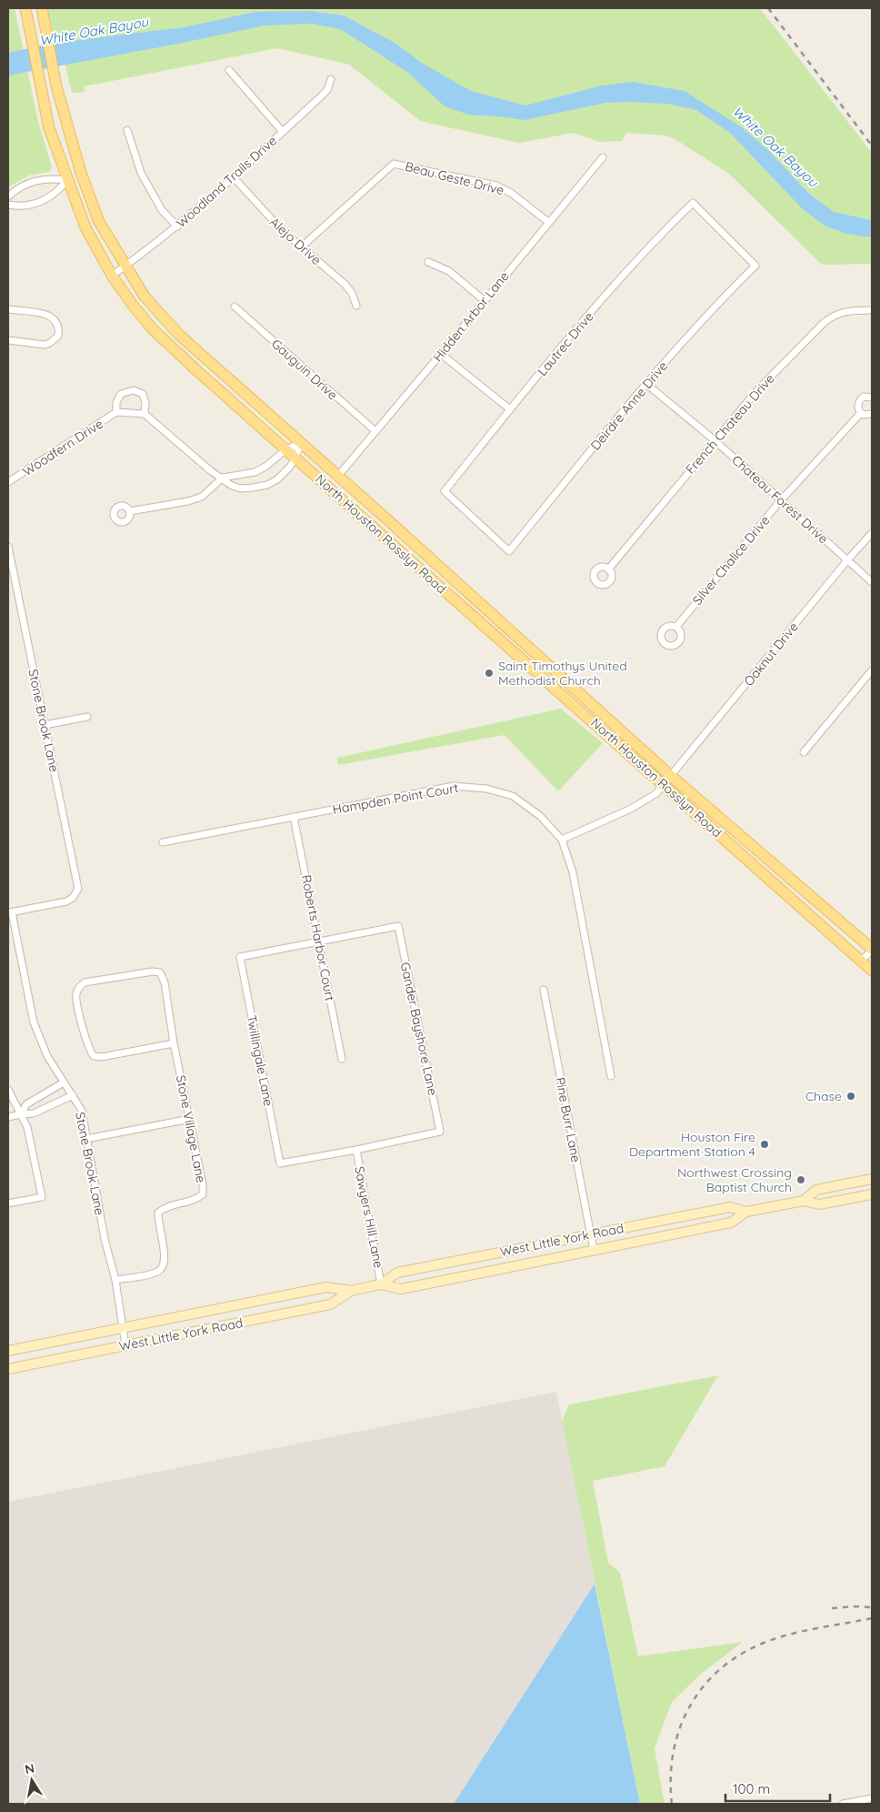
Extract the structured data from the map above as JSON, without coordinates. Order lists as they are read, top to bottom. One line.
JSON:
{"streets":{"main road":["North Houston Rosslyn Road","West Little York Road"],"street":["Beau Geste Drive","Woodland Trails Drive","Alejo Drive","Hidden Arbor Lane","Lautrec Drive","Gauguin Drive","Deirdre Anne Drive","French Chateau Drive","Woodfern Drive","Chateau Forest Drive","Silver Chalice Drive","Oaknut Drive","Stone Brook Lane","Hampden Point Court","Roberts Harbor Court","Gander Bayshore Lane","Twillingale Lane","Pine Burr Lane","Stone Village Lane","Sawyers Hill Lane"]},"crossings":[["Beau Geste Drive","Alejo Drive"],["Beau Geste Drive","Hidden Arbor Lane"],["Woodland Trails Drive","Alejo Drive"],["Woodland Trails Drive","North Houston Rosslyn Road"],["Hidden Arbor Lane","Gauguin Drive"],["Hidden Arbor Lane","North Houston Rosslyn Road"],["Lautrec Drive","Deirdre Anne Drive"],["Deirdre Anne Drive","Chateau Forest Drive"],["French Chateau Drive","Chateau Forest Drive"],["Chateau Forest Drive","Silver Chalice Drive"],["Chateau Forest Drive","Oaknut Drive"],["North Houston Rosslyn Road","Oaknut Drive"],["Oaknut Drive","Hampden Point Court"],["Stone Brook Lane","Stone Village Lane"],["Stone Brook Lane","West Little York Road"],["Hampden Point Court","Roberts Harbor Court"],["Roberts Harbor Court","Gander Bayshore Lane"],["Roberts Harbor Court","Twillingale Lane"],["Gander Bayshore Lane","Twillingale Lane"],["Gander Bayshore Lane","Sawyers Hill Lane"],["Twillingale Lane","Sawyers Hill Lane"],["Pine Burr Lane","West Little York Road"],["Sawyers Hill Lane","West Little York Road"]],"water":["White Oak Bayou"],"places":["Saint Timothys United Methodist Church","Chase","Houston Fire Department Station 4","Northwest Crossing Baptist Church"],"scale_bar":"100 m","north":"top"}
